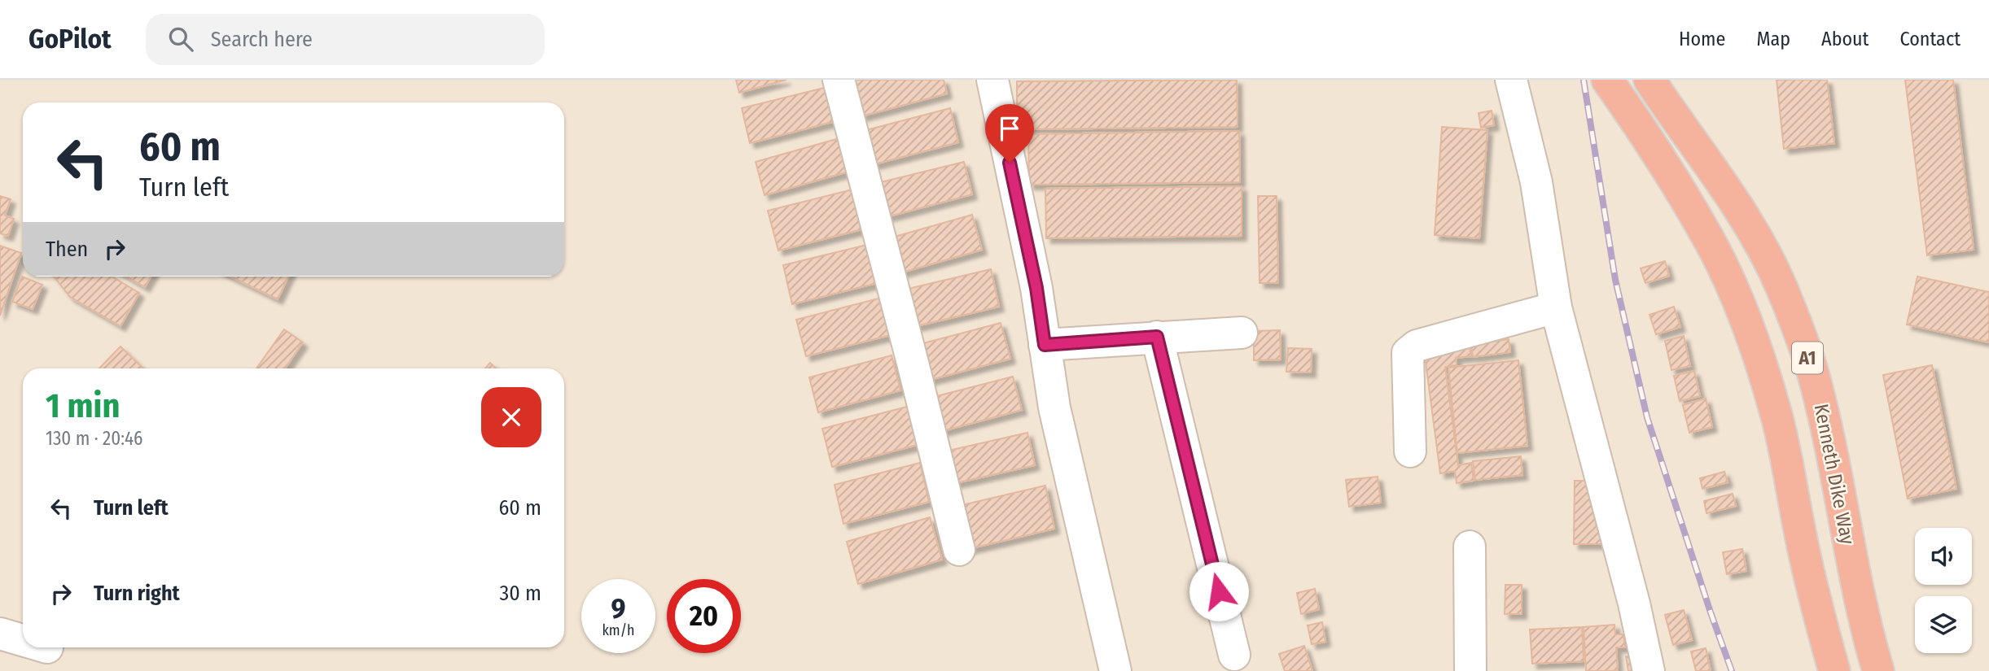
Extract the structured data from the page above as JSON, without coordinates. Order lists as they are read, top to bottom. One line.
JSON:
{"streets":{"highway":["A1","Kenneth Dike Way"]},"page":{"header":"GoPilot","search":"Search here","nav":["Home","Map","About","Contact"],"turn":["60 m","Turn left"],"then":"Then","heading":["1 min","130 m · 20:46"],"list":[{"name":"Turn left","value":"60 m"},{"name":"Turn right","value":"30 m"}],"speed":"9 km/h","limit":"20"}}
